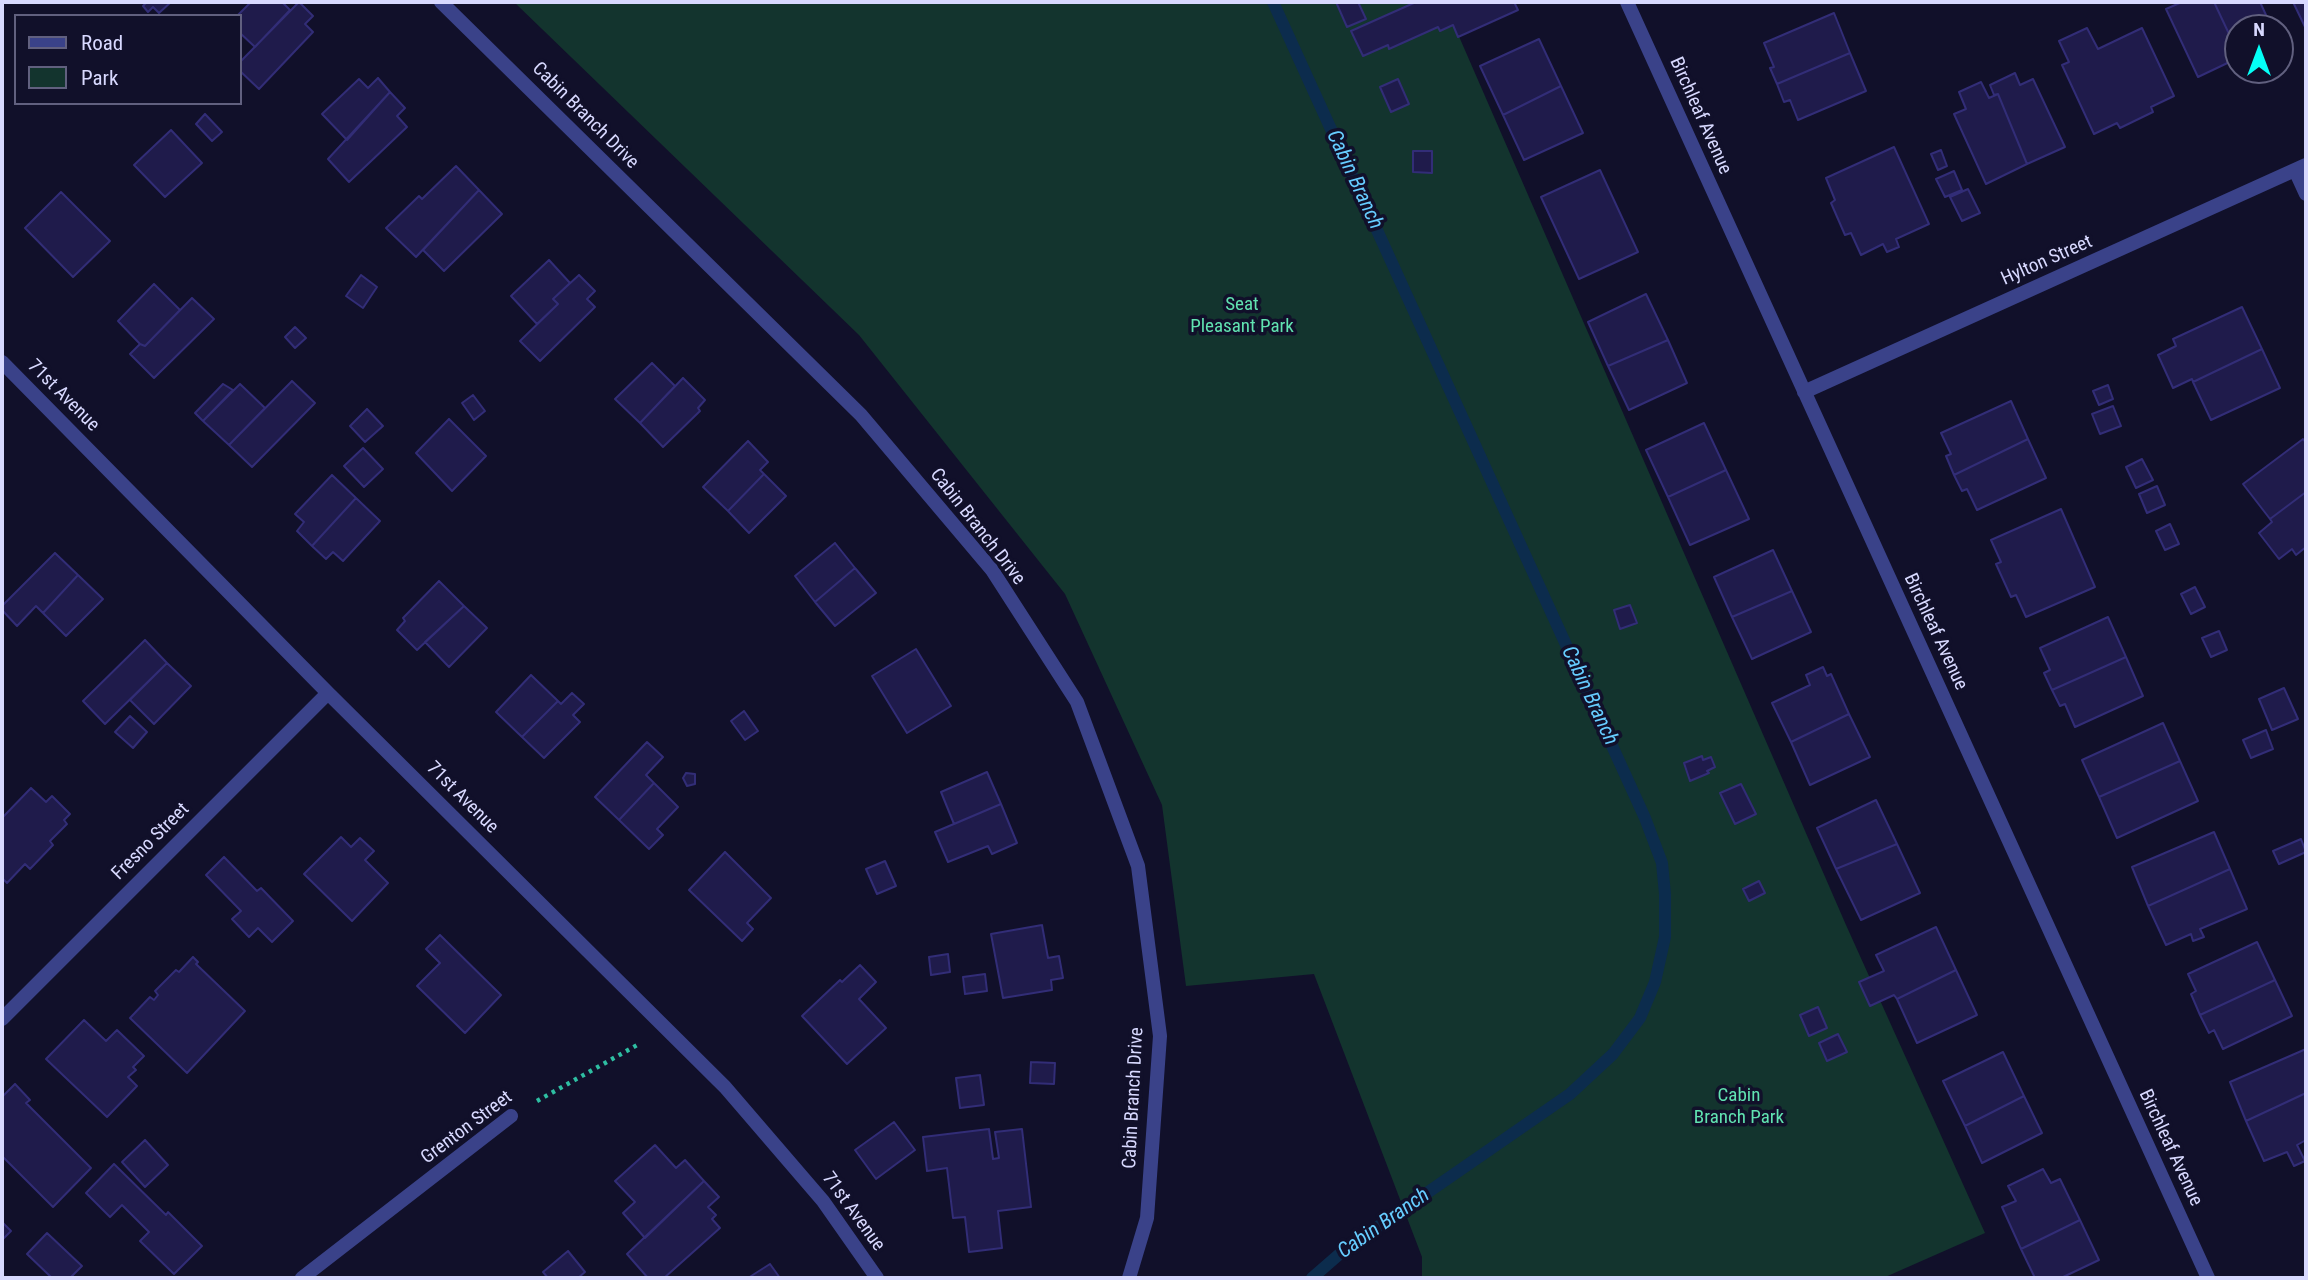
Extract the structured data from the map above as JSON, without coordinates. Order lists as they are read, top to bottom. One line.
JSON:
{"streets":{"street":["Cabin Branch Drive","Birchleaf Avenue","Hylton Street","71st Avenue","Fresno Street","Grenton Street"]},"crossings":[["Birchleaf Avenue","Hylton Street"],["71st Avenue","Fresno Street"],["71st Avenue","Grenton Street"]],"water":["Cabin Branch"],"parks":["Seat Pleasant Park","Cabin Branch Park"],"legend":["Road","Park"],"north":"top"}
